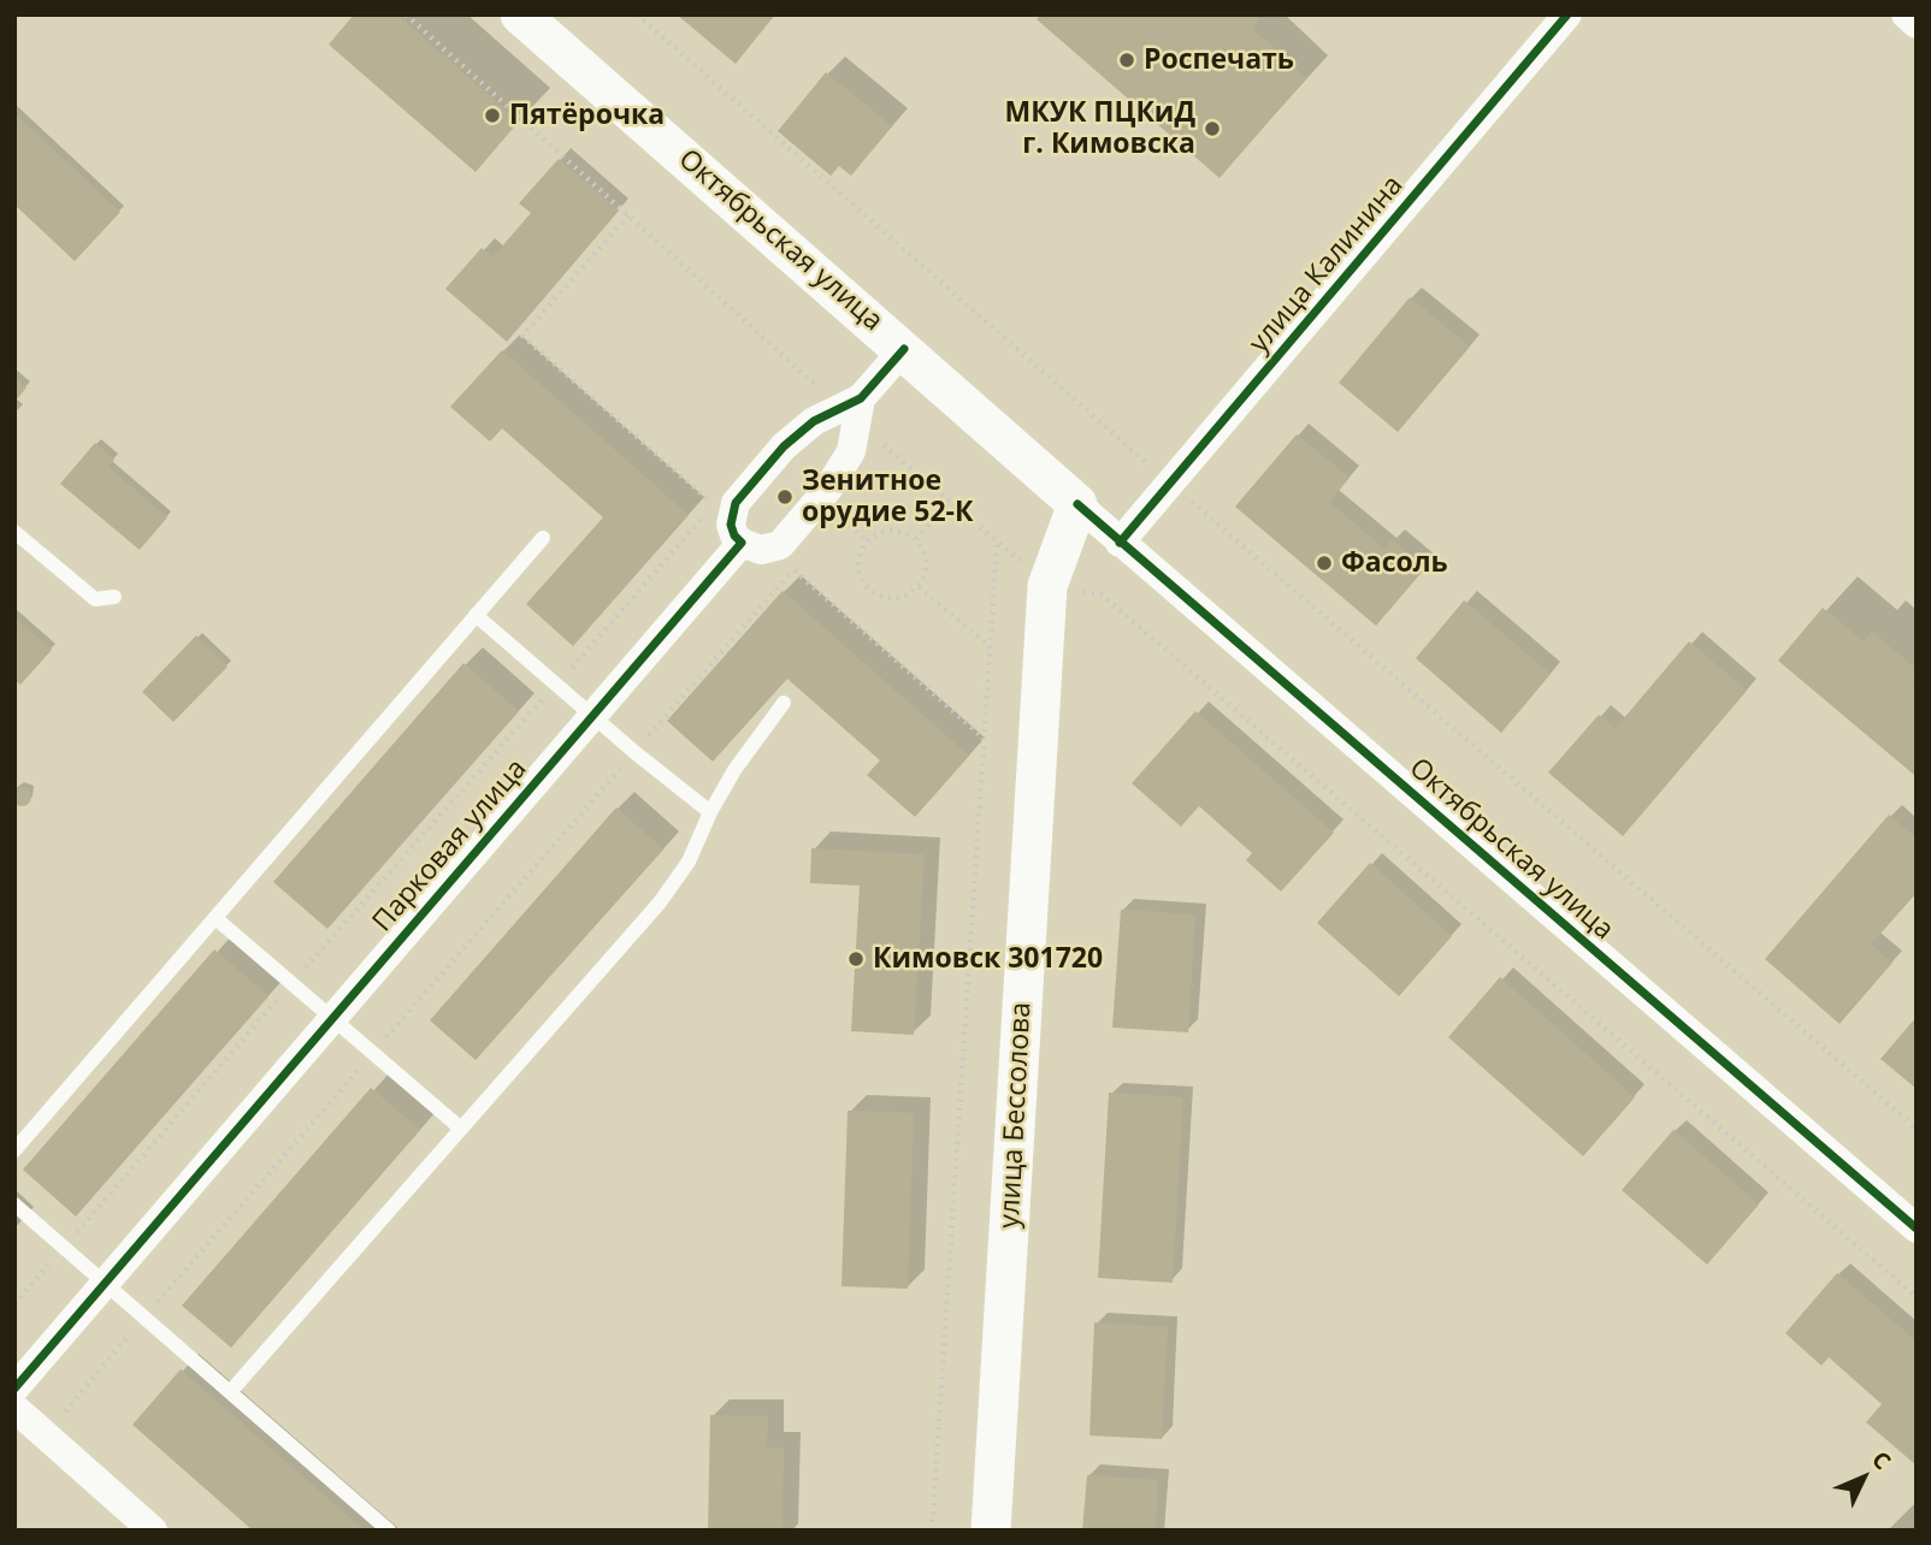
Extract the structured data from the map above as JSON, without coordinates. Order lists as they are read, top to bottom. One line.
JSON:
{"streets":{"main road":["Октябрьская улица","улица Бессолова"],"street":["улица Калинина","Парковая улица"]},"crossings":[["Октябрьская улица","улица Калинина"],["Октябрьская улица","улица Бессолова"]],"places":["Роспечать","Пятёрочка","МКУК ПЦКиД г. Кимовска","Зенитное орудие 52-К","Фасоль","Кимовск 301720"],"north":"top right"}
